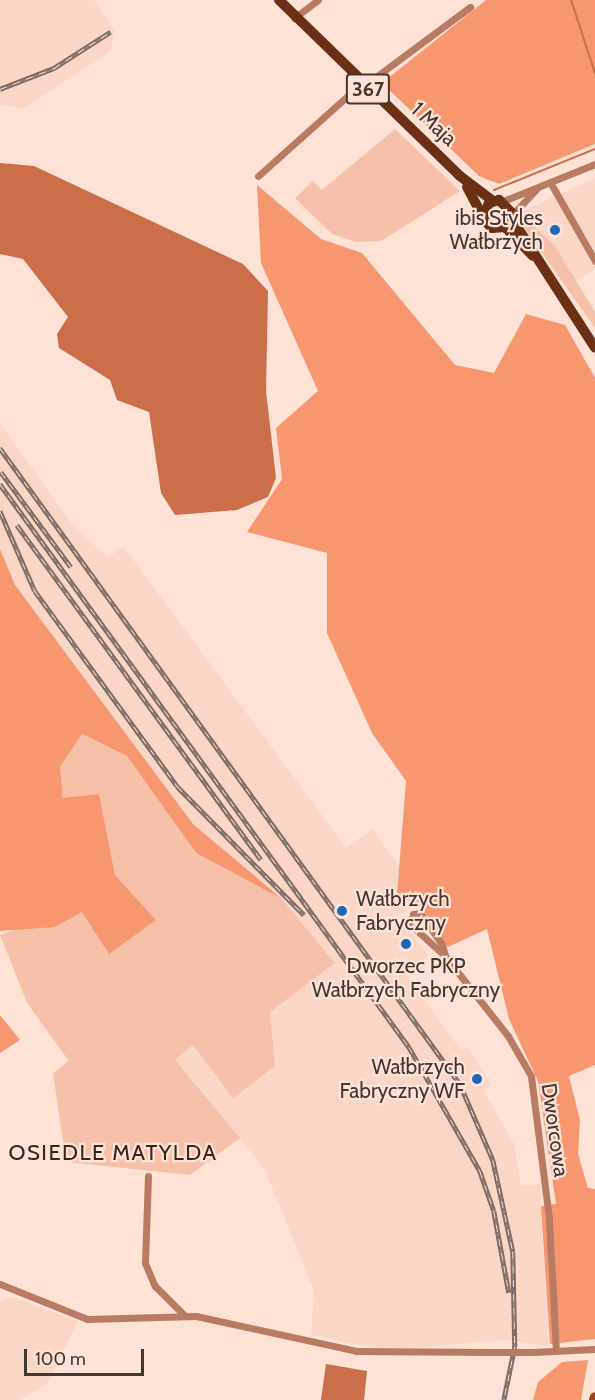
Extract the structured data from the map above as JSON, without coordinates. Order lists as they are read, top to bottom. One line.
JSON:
{"streets":{"main road":["367","1 Maja"],"street":["Dworcowa"]},"crossings":[["367","1 Maja"]],"districts":["OSIEDLE MATYLDA"],"places":["ibis Styles Wałbrzych","Wałbrzych Fabryczny","Dworzec PKP Wałbrzych Fabryczny","Wałbrzych Fabryczny WF"],"scale_bar":"100 m"}
